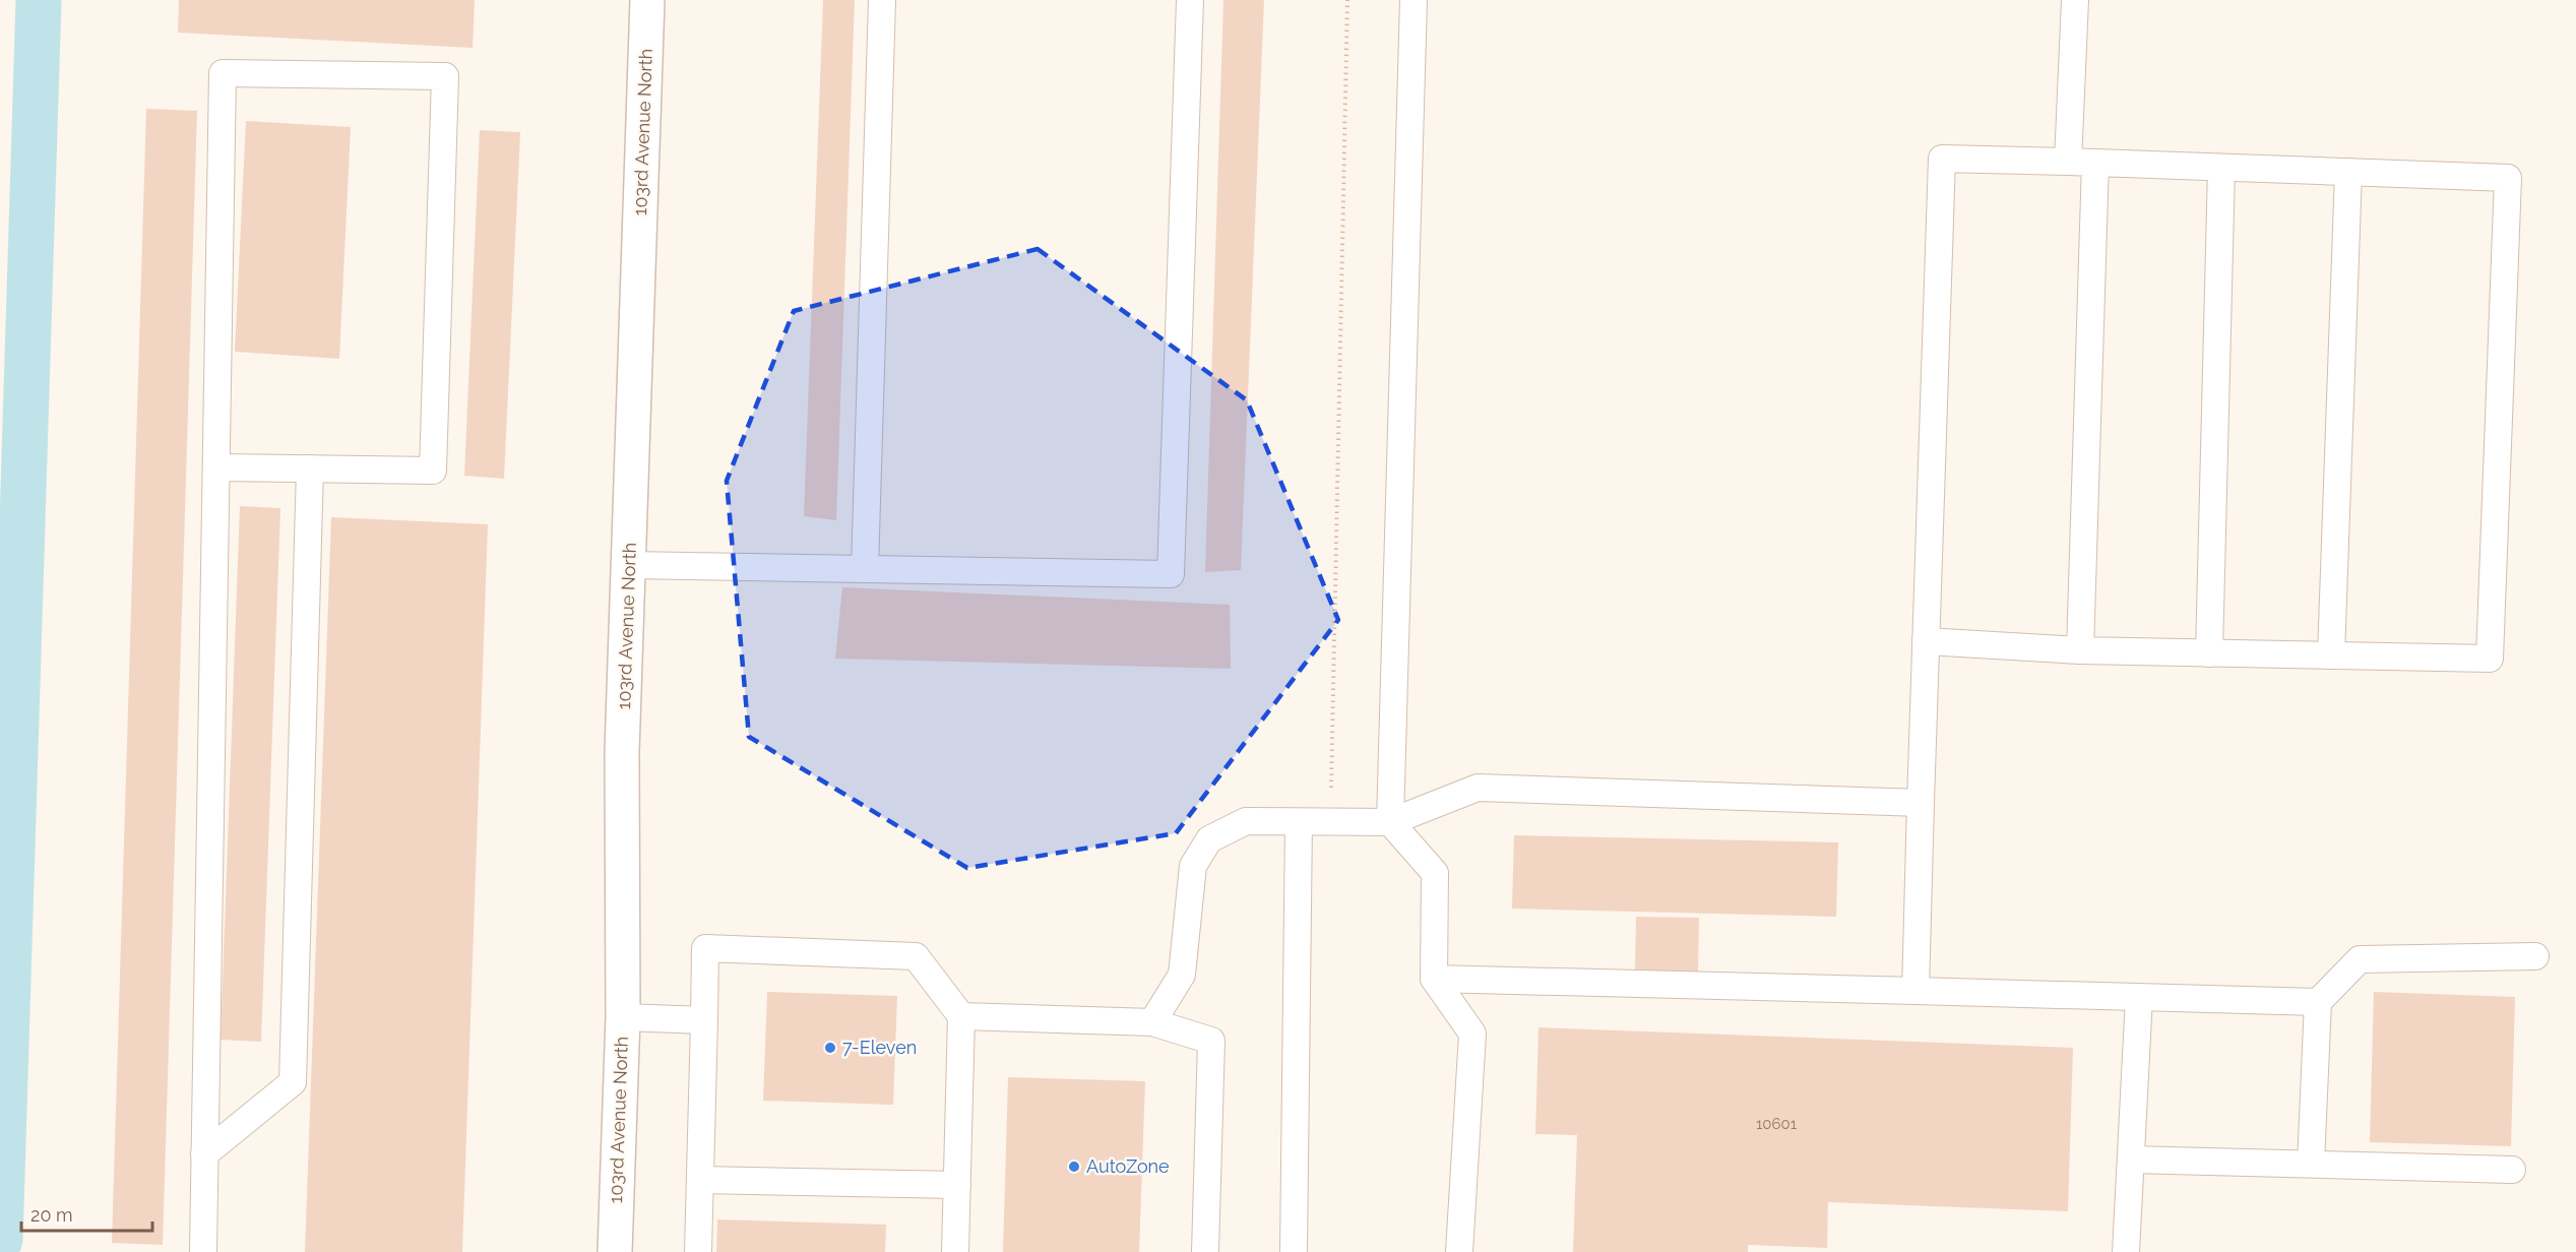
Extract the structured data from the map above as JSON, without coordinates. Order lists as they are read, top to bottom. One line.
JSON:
{"streets":{"street":["103rd Avenue North"]},"places":["7-Eleven","AutoZone"],"house_numbers":["10601"],"scale_bar":"20 m"}
